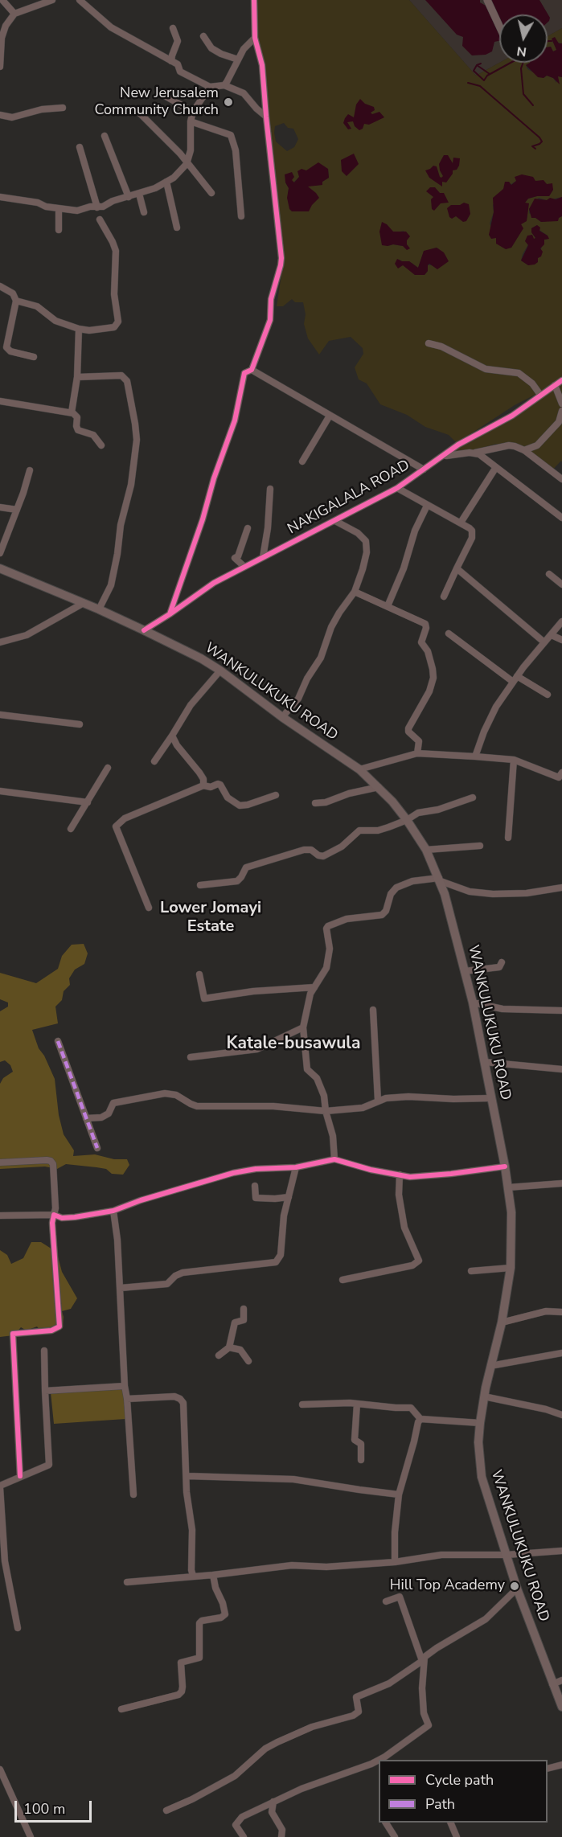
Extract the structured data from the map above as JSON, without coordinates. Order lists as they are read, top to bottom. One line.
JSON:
{"streets":{"main road":["WANKULUKUKU ROAD"],"street":["NAKIGALALA ROAD"]},"crossings":[["NAKIGALALA ROAD","WANKULUKUKU ROAD"]],"districts":["Lower Jomayi Estate","Katale-busawula"],"places":["New Jerusalem Community Church","Hill Top Academy"],"legend":["Cycle path","Path"],"scale_bar":"100 m","north":"bottom"}
